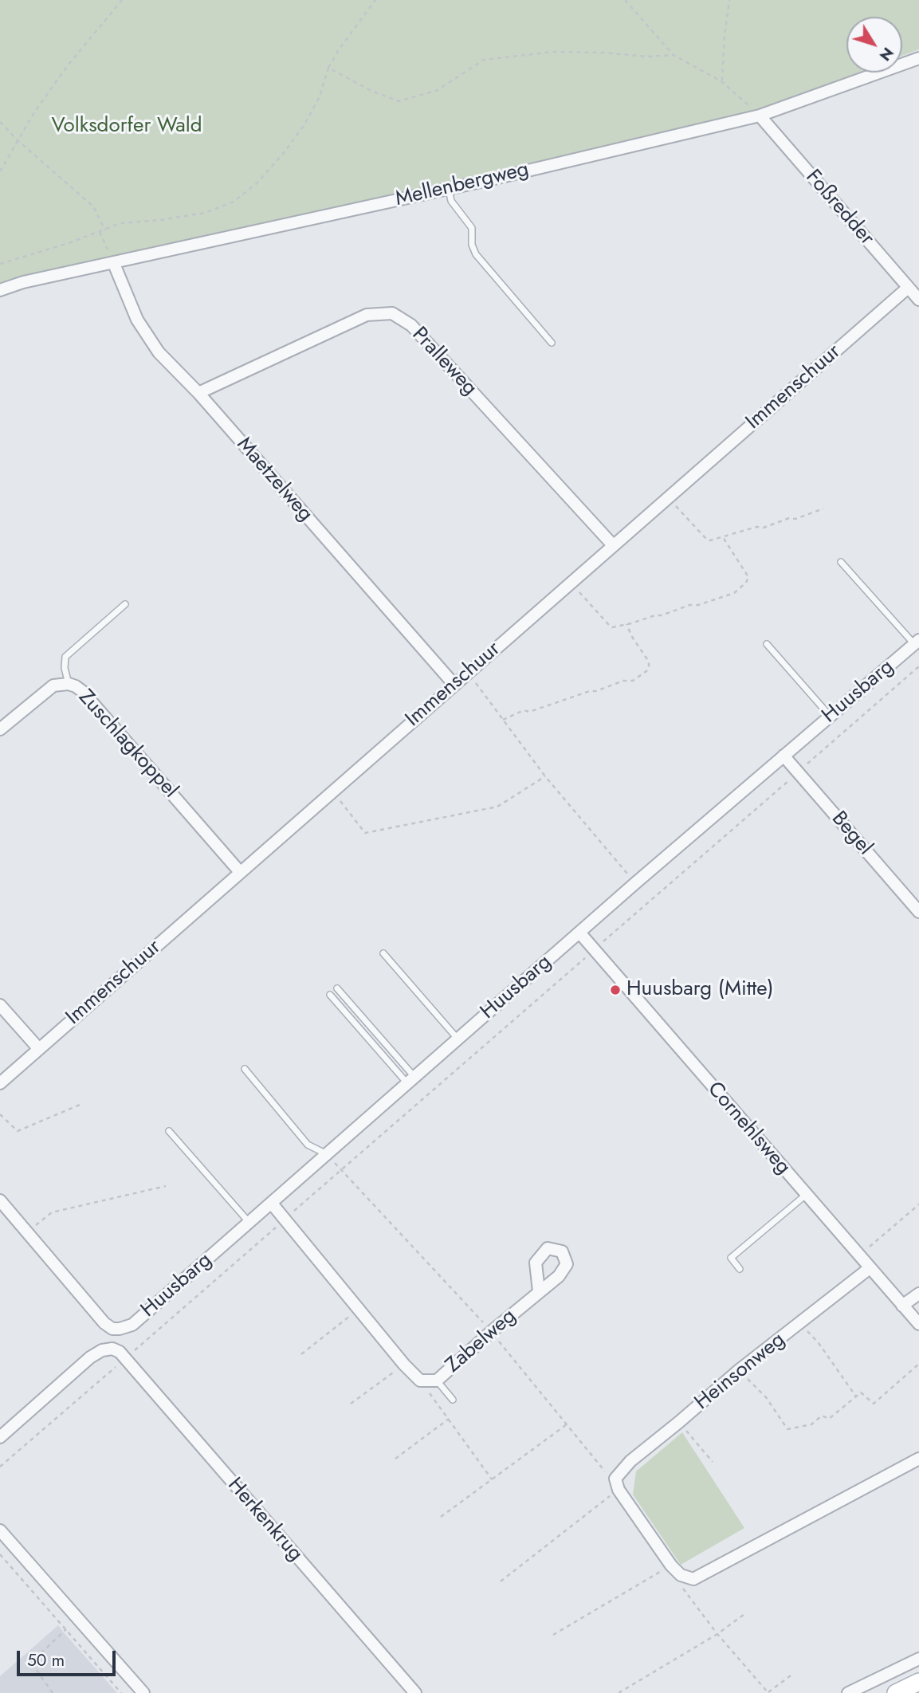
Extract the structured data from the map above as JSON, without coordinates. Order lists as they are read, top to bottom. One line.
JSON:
{"streets":{"street":["Mellenbergweg","Foßredder","Pralleweg","Immenschuur","Maetzelweg","Huusbarg","Zuschlagkoppel","Begel","Cornehlsweg","Zabelweg","Heinsonweg","Herkenkrug"]},"crossings":[["Mellenbergweg","Foßredder"],["Mellenbergweg","Maetzelweg"],["Foßredder","Immenschuur"],["Pralleweg","Immenschuur"],["Pralleweg","Maetzelweg"],["Immenschuur","Maetzelweg"],["Immenschuur","Zuschlagkoppel"],["Huusbarg","Begel"],["Huusbarg","Cornehlsweg"],["Huusbarg","Zabelweg"],["Cornehlsweg","Heinsonweg"]],"parks":["Volksdorfer Wald"],"places":["Huusbarg (Mitte)"],"scale_bar":"50 m","north":"bottom right"}
